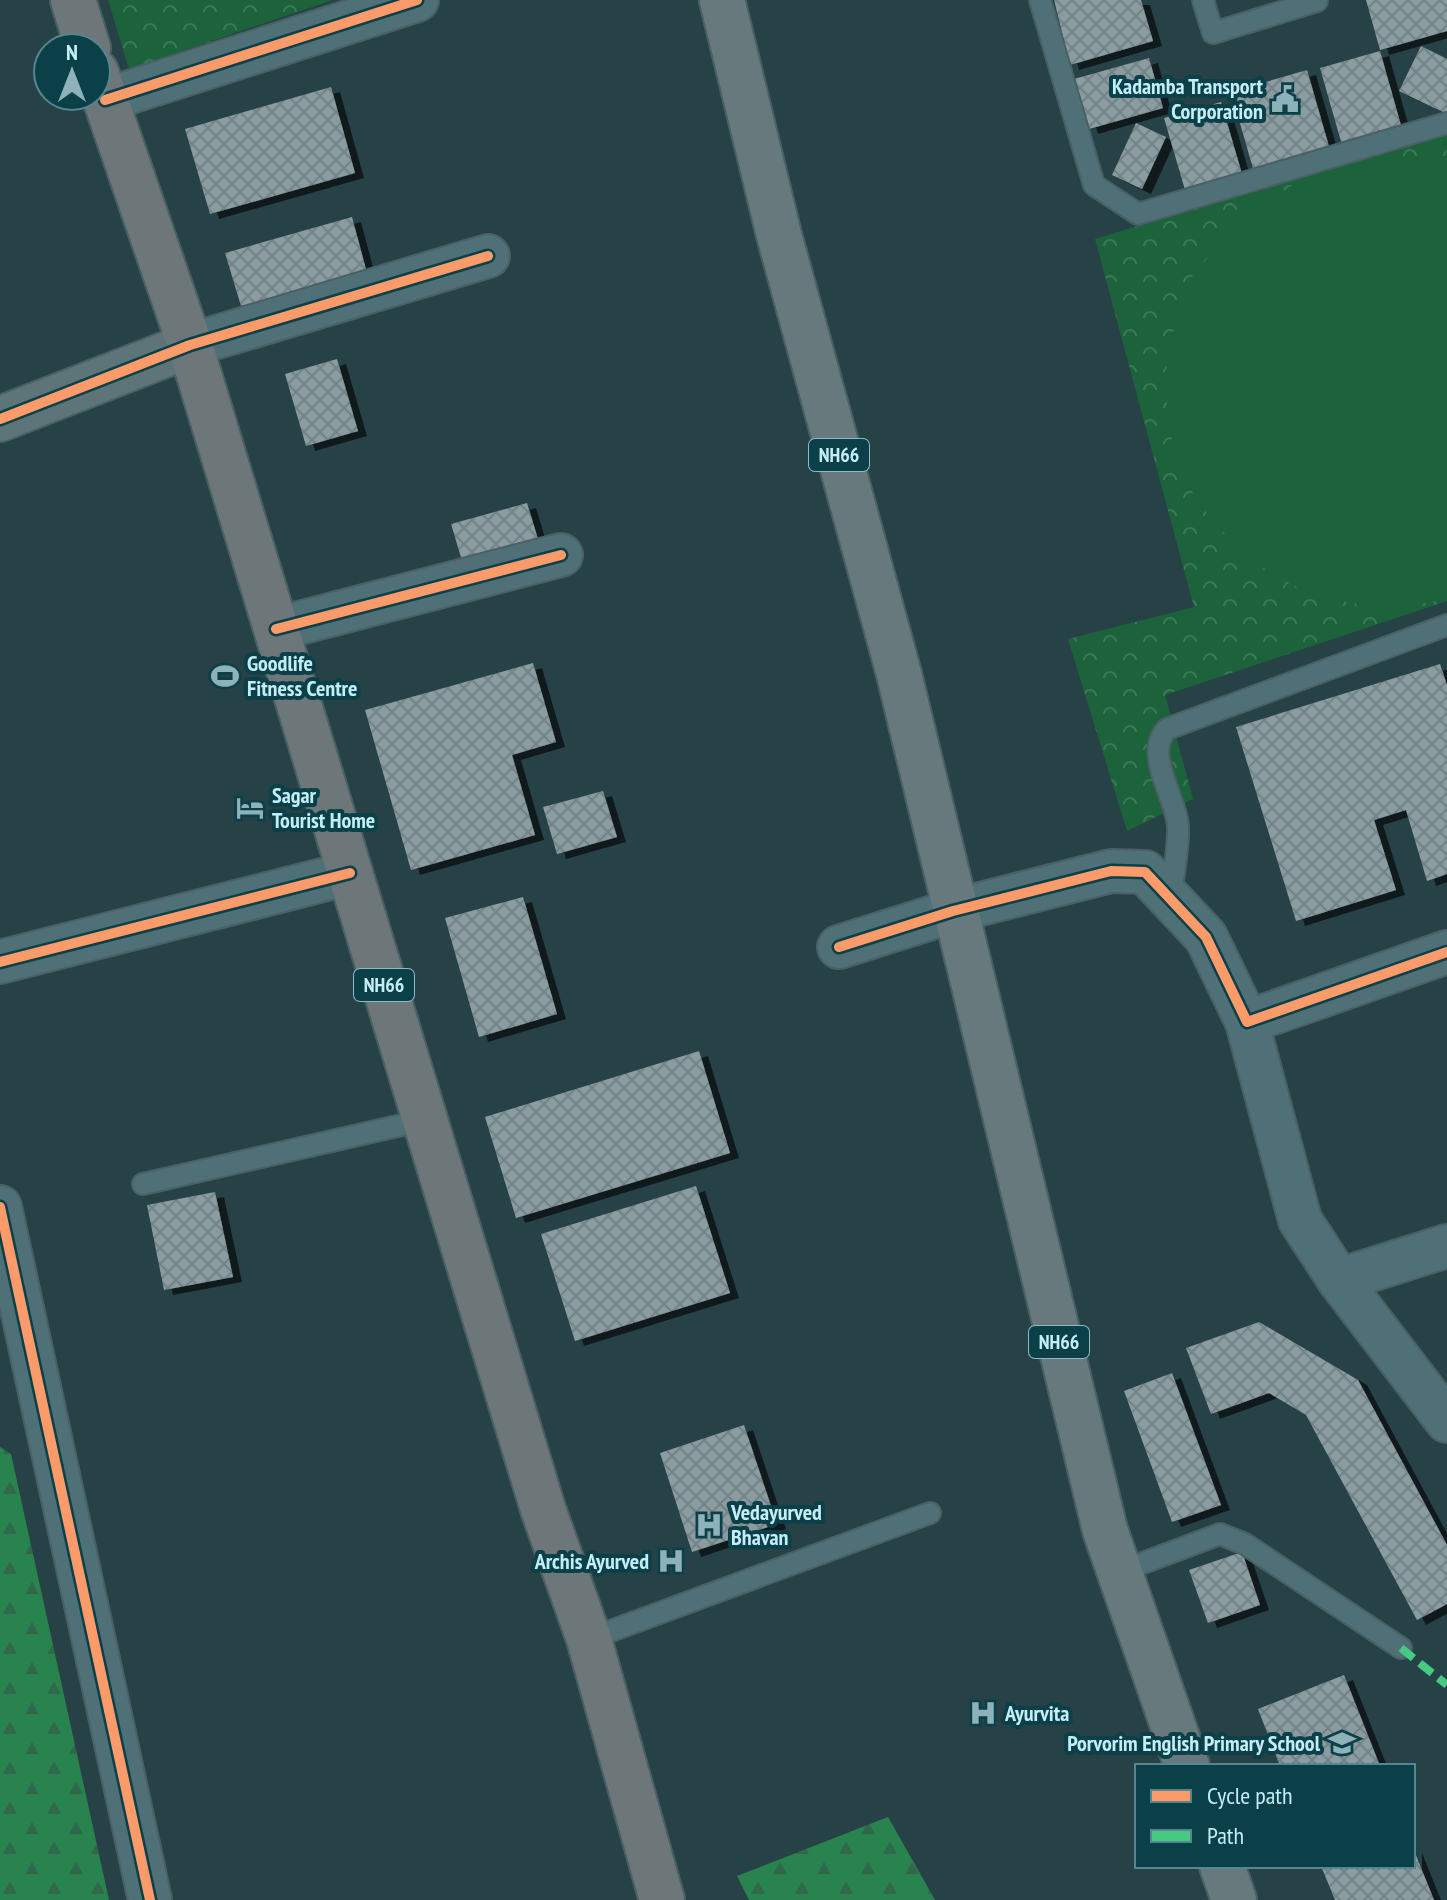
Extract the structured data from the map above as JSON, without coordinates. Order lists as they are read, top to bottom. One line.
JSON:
{"streets":{"highway":["NH66"]},"places":{"public building":["Kadamba Transport Corporation"],"sports":["Goodlife Fitness Centre"],"hotel":["Sagar Tourist Home"],"hospital":["Vedayurved Bhavan","Archis Ayurved","Ayurvita"],"school or university":["Porvorim English Primary School"]},"legend":["Cycle path","Path"],"north":"top"}
